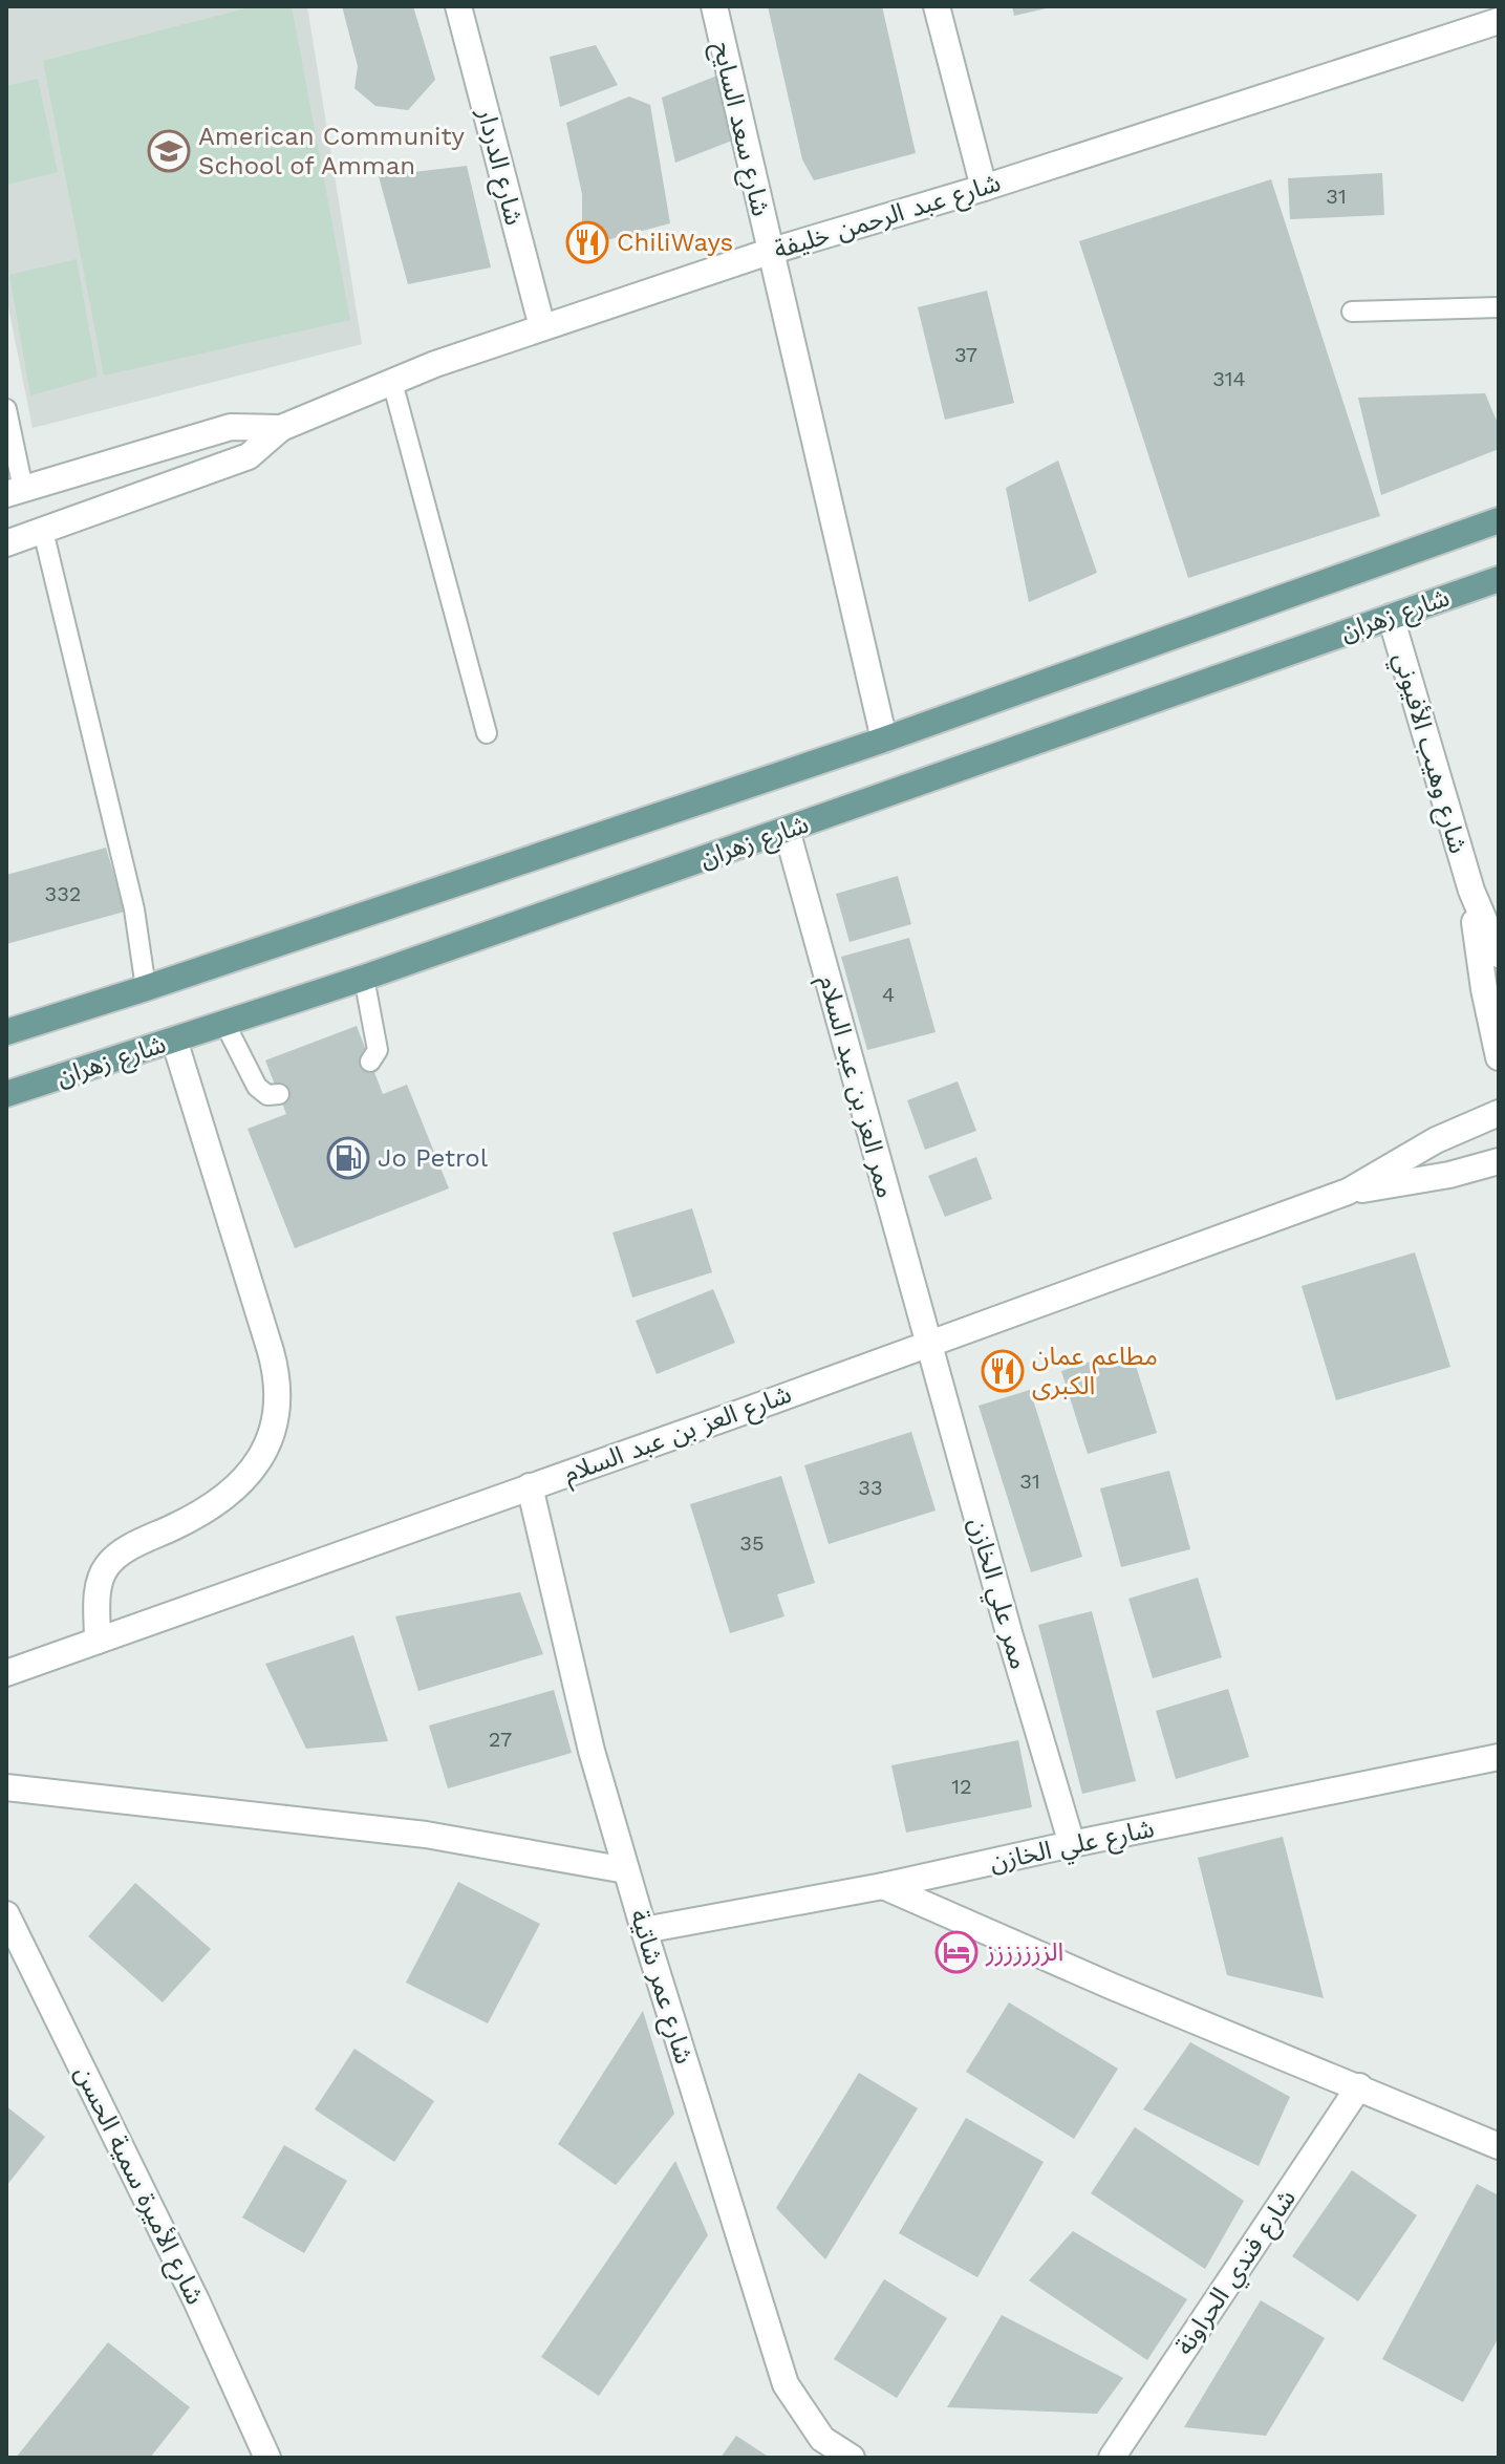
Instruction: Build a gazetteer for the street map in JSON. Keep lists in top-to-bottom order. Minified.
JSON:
{"streets":{"main road":["شارع زهران"],"street":["شارع سعد السايح","شارع الدردار","شارع عبد الرحمن خليفة","شارع وهيب الأفيوني","ممر العز بن عبد السلام","شارع العز بن عبد السلام","ممر علي الخازن","شارع علي الخازن","شارع عمر شاتية","شارع الأميرة سمية الحسن","شارع فندي الحراونة"]},"crossings":[["شارع سعد السايح","شارع عبد الرحمن خليفة"],["شارع الدردار","شارع عبد الرحمن خليفة"],["شارع زهران","شارع وهيب الأفيوني"],["شارع زهران","ممر العز بن عبد السلام"],["ممر العز بن عبد السلام","شارع العز بن عبد السلام"],["ممر العز بن عبد السلام","ممر علي الخازن"],["شارع العز بن عبد السلام","ممر علي الخازن"],["شارع العز بن عبد السلام","شارع عمر شاتية"],["ممر علي الخازن","شارع علي الخازن"],["شارع علي الخازن","شارع عمر شاتية"]],"places":{"school or university":["American Community School of Amman"],"restaurant":["ChiliWays","مطاعم عمان الكبرى"],"fuel station":["Jo Petrol"],"hotel":["الززززززز"]},"house_numbers":["31","37","314","332","4","31","33","35","27","12"]}
